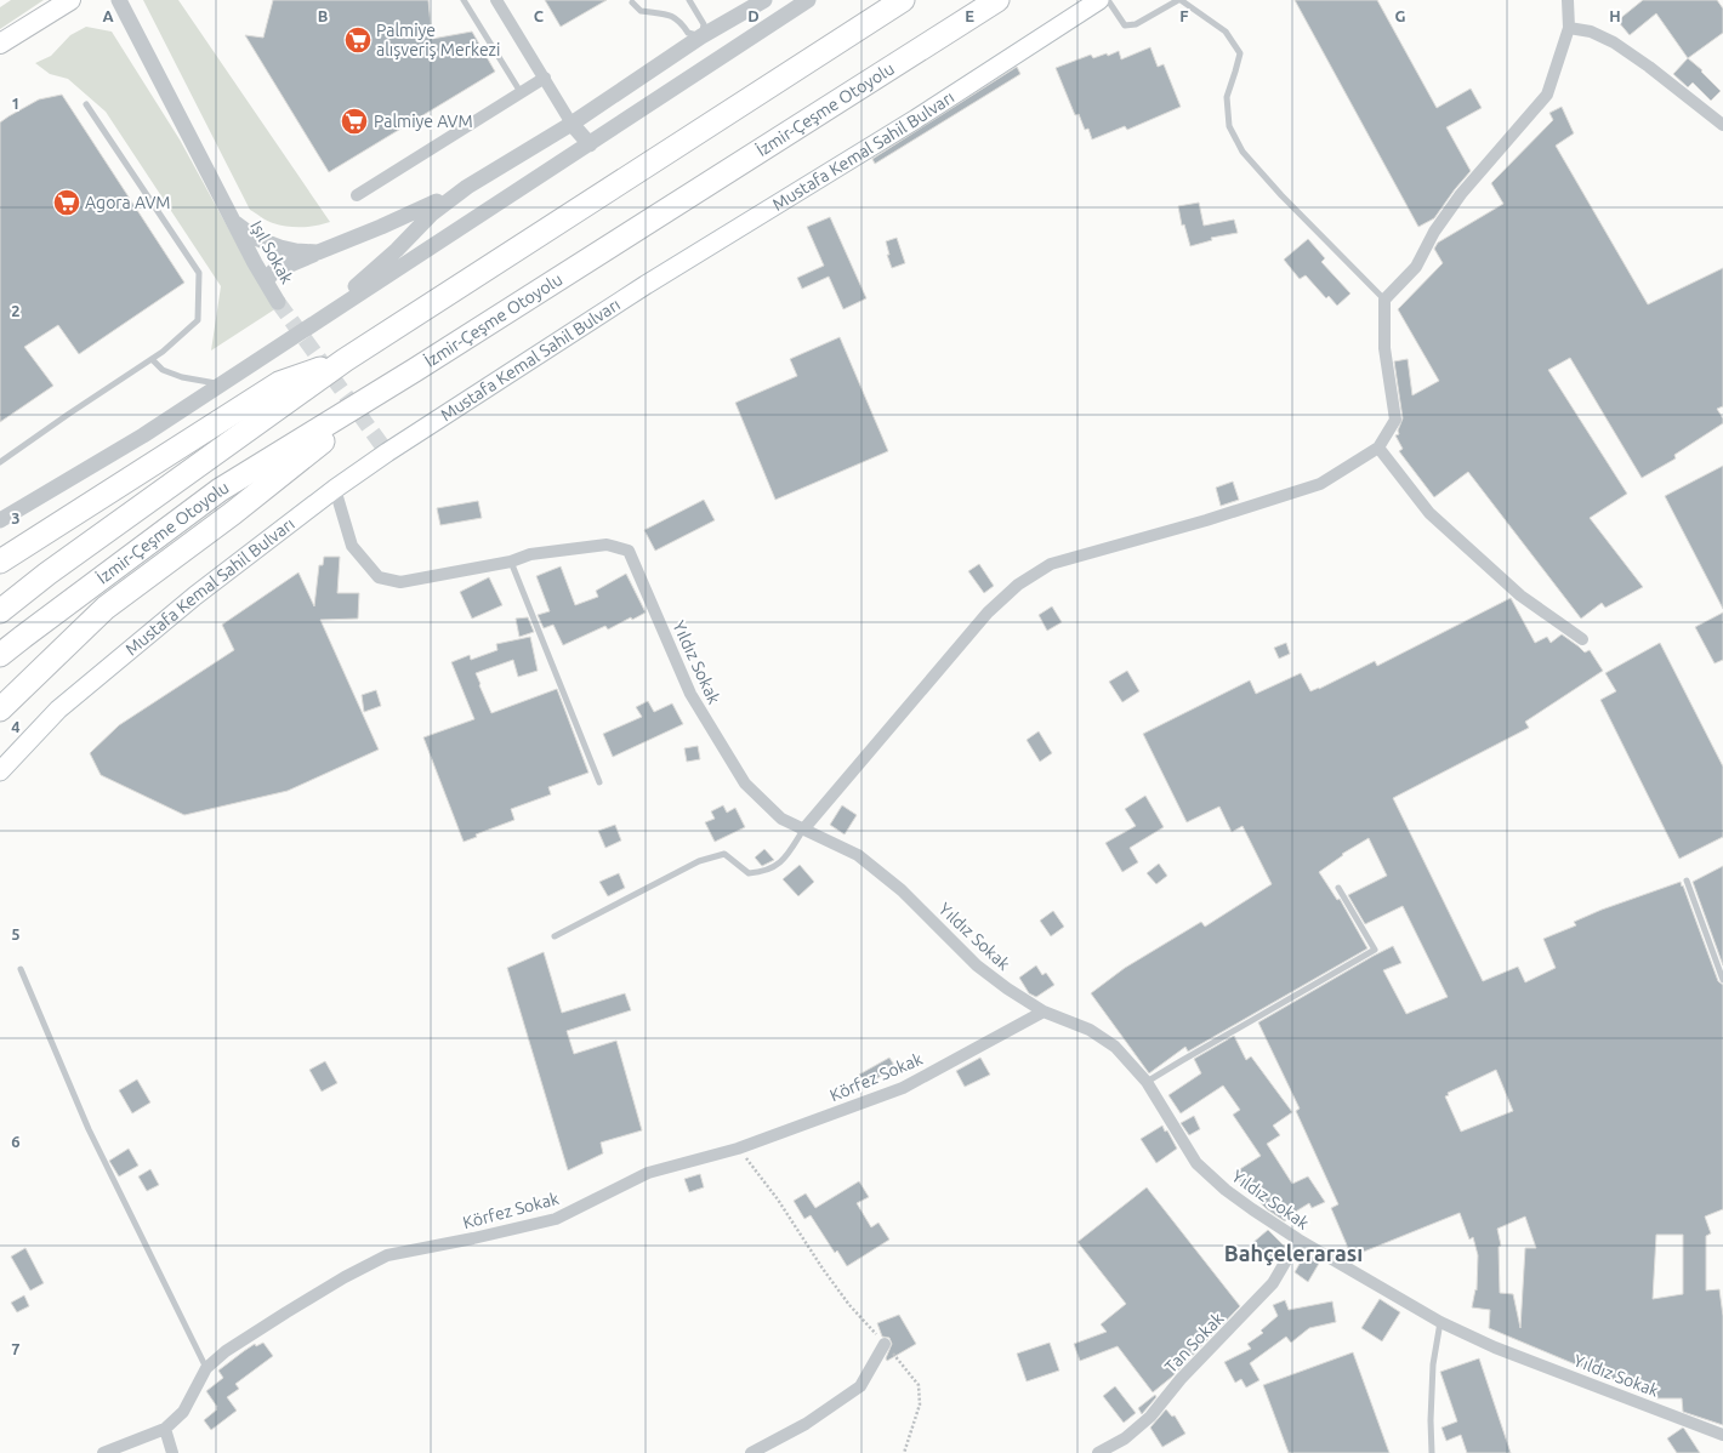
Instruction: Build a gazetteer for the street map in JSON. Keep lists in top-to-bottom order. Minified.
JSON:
{"streets":{"highway":["İzmir-Çeşme Otoyolu"],"main road":["Mustafa Kemal Sahil Bulvarı"],"street":["Işıl Sokak","Yıldız Sokak","Körfez Sokak","Tan Sokak"]},"crossings":[["Mustafa Kemal Sahil Bulvarı","Yıldız Sokak"],["Yıldız Sokak","Körfez Sokak"],["Yıldız Sokak","Tan Sokak"]],"districts":["Bahçelerarası"],"places":{"supermarket":["Palmiye alışveriş Merkezi","Palmiye AVM","Agora AVM"]},"grid":{"columns":["A","B","C","D","E","F","G","H"],"rows":["1","2","3","4","5","6","7"]}}
